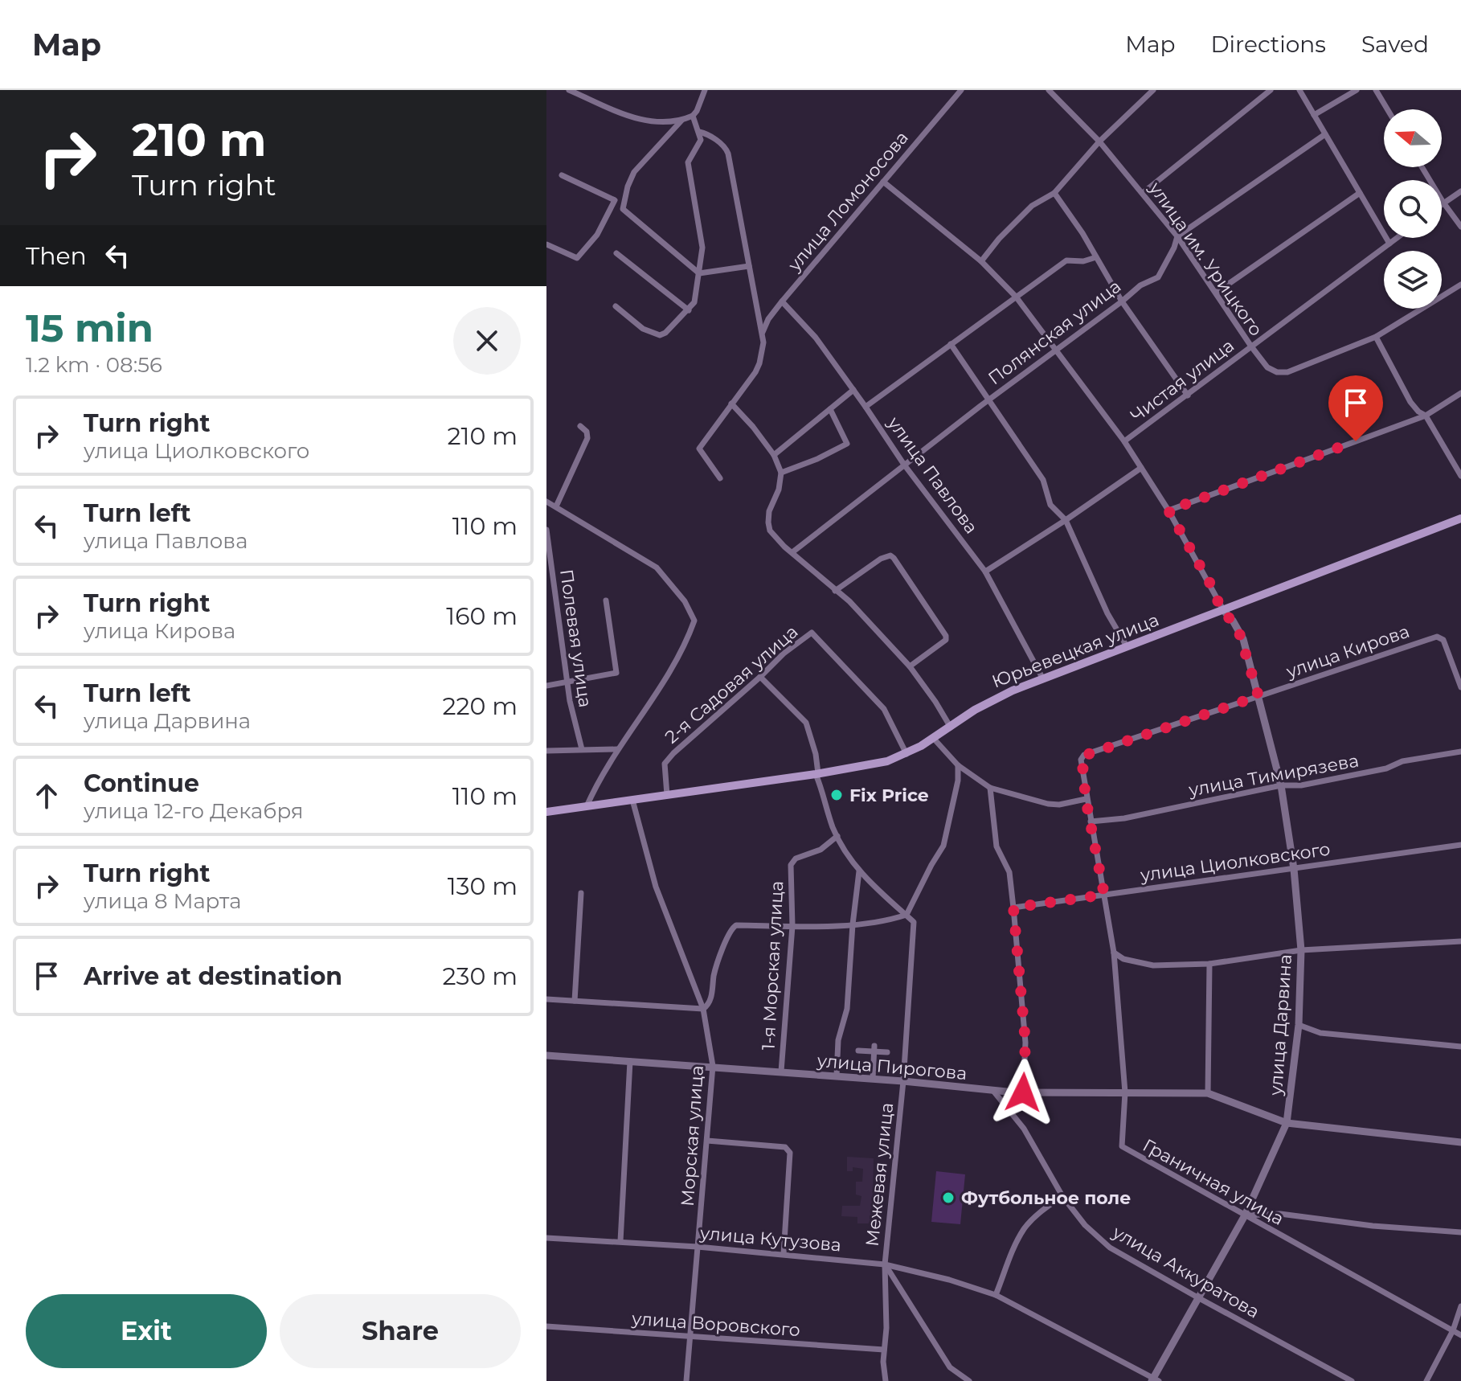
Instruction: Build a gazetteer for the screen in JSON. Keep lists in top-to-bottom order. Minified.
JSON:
{"streets":{"main road":["Юрьевецкая улица"],"street":["улица Ломоносова","улица им. Урицкого","Полянская улица","Чистая улица","улица Павлова","Полевая улица","улица Кирова","2-я Садовая улица","улица Тимирязева","улица Циолковского","1-я Морская улица","улица Дарвина","улица Пирогова","Морская улица","Межевая улица","Граничная улица","улица Кутузова","улица Аккуратова","улица Воровского"]},"crossings":[["улица Ломоносова","улица Павлова"],["улица им. Урицкого","Полянская улица"],["улица им. Урицкого","Чистая улица"],["Полянская улица","улица Павлова"],["улица Павлова","Юрьевецкая улица"],["Юрьевецкая улица","2-я Садовая улица"],["Юрьевецкая улица","улица Дарвина"],["улица Кирова","улица Дарвина"],["улица Тимирязева","улица Дарвина"],["улица Циолковского","улица Дарвина"],["1-я Морская улица","улица Пирогова"],["1-я Морская улица","Морская улица"],["улица Дарвина","улица Пирогова"],["улица Дарвина","Граничная улица"],["улица Дарвина","улица Кутузова"],["улица Дарвина","улица Аккуратова"],["улица Пирогова","Морская улица"],["улица Пирогова","Межевая улица"],["улица Пирогова","Граничная улица"],["улица Пирогова","улица Аккуратова"],["Морская улица","Межевая улица"],["Морская улица","улица Кутузова"],["Морская улица","улица Воровского"],["Межевая улица","улица Кутузова"],["Межевая улица","улица Воровского"]],"places":["Fix Price","Футбольное поле"],"north":"left","page":{"header":"Map","nav":["Map","Directions","Saved"],"turn":["210 m","Turn right"],"then":"Then","heading":["15 min","1.2 km · 08:56"],"list":[{"name":"Turn right","note":"улица Циолковского","value":"210 m"},{"name":"Turn left","note":"улица Павлова","value":"110 m"},{"name":"Turn right","note":"улица Кирова","value":"160 m"},{"name":"Turn left","note":"улица Дарвина","value":"220 m"},{"name":"Continue","note":"улица 12-го Декабря","value":"110 m"},{"name":"Turn right","note":"улица 8 Марта","value":"130 m"},{"name":"Arrive at destination","value":"230 m"}],"buttons":["Exit","Share"]}}
